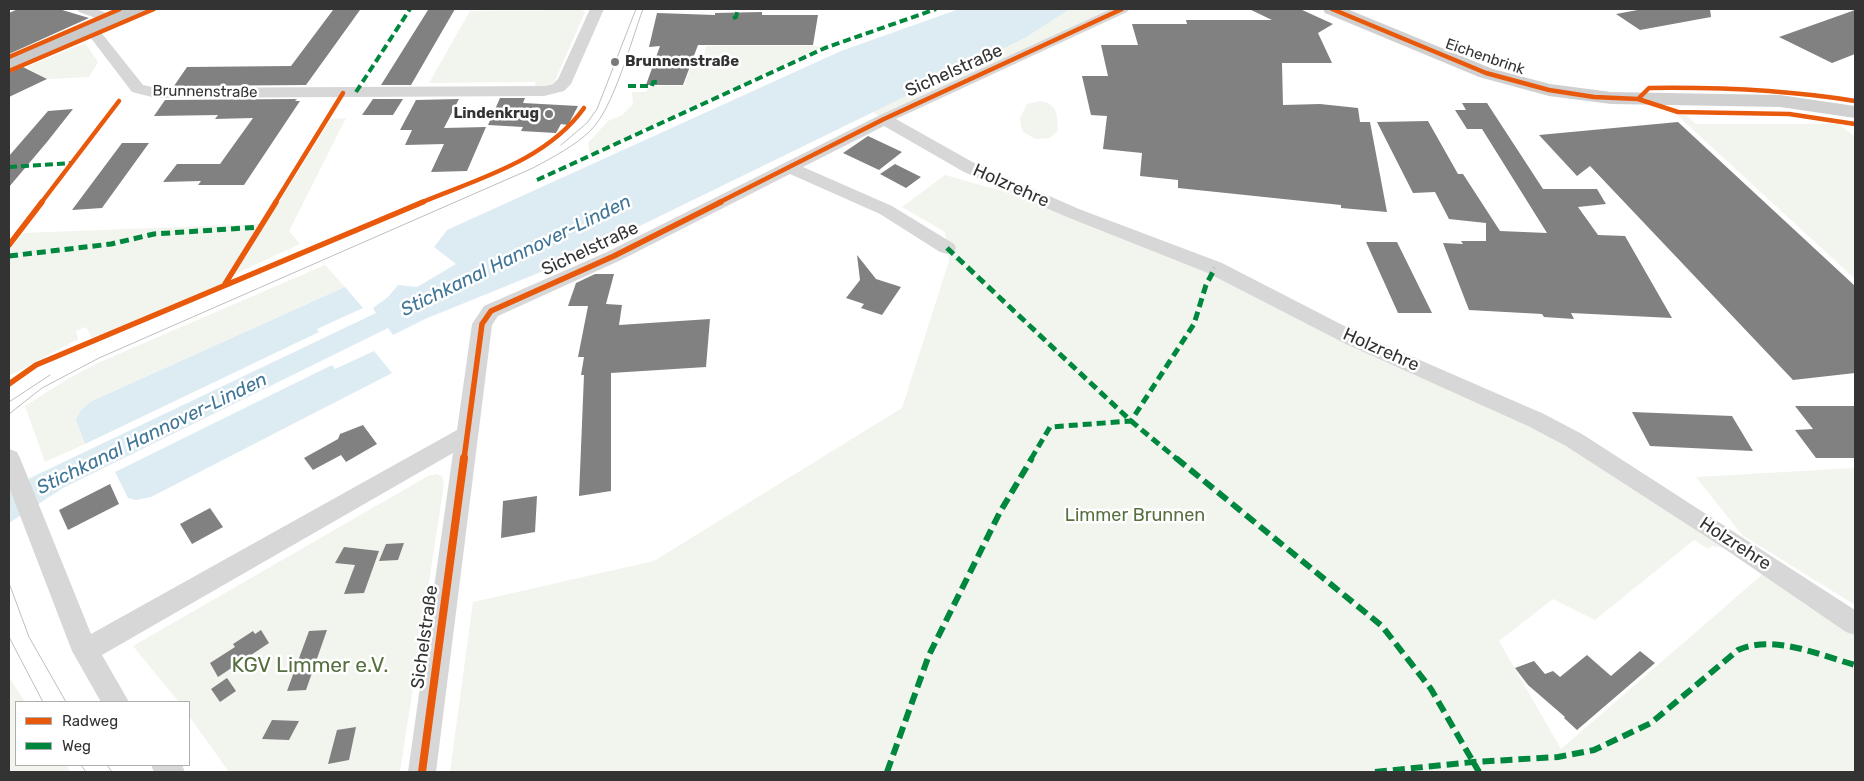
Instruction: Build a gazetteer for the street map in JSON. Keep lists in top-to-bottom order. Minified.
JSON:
{"streets":{"main road":["Eichenbrink"],"street":["Sichelstraße","Brunnenstraße","Holzrehre"]},"crossings":[["Sichelstraße","Holzrehre"]],"water":["Stichkanal Hannover-Linden"],"parks":["Limmer Brunnen","KGV Limmer e.V."],"places":["Brunnenstraße","Lindenkrug"],"legend":["Radweg","Weg"]}
